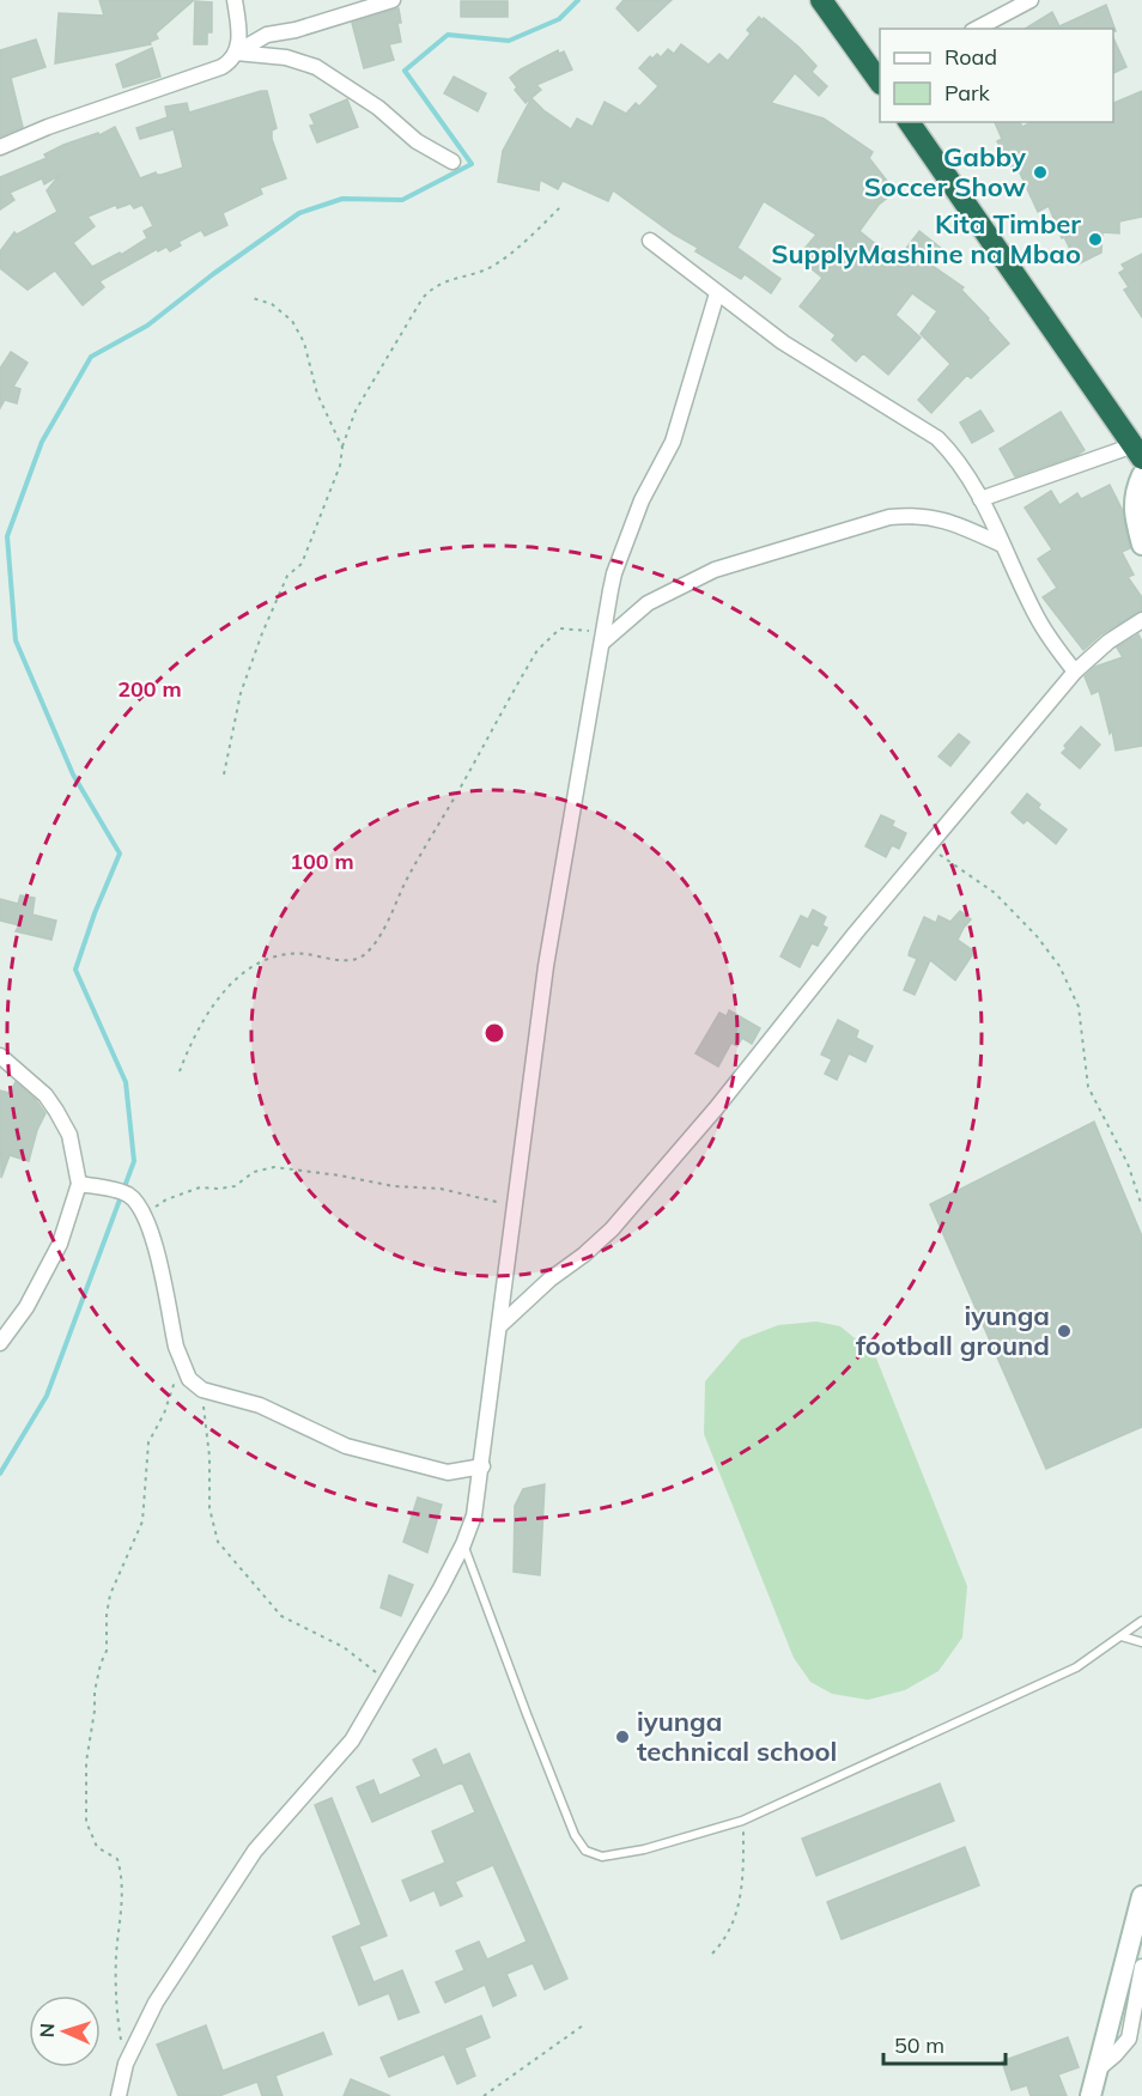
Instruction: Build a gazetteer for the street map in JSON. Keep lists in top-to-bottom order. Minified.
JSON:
{"places":["Gabby Soccer Show","Kita Timber SupplyMashine na Mbao","iyunga football ground","iyunga technical school"],"legend":["Road","Park"],"scale_bar":"50 m","north":"left","rings":["200 m","100 m"]}
